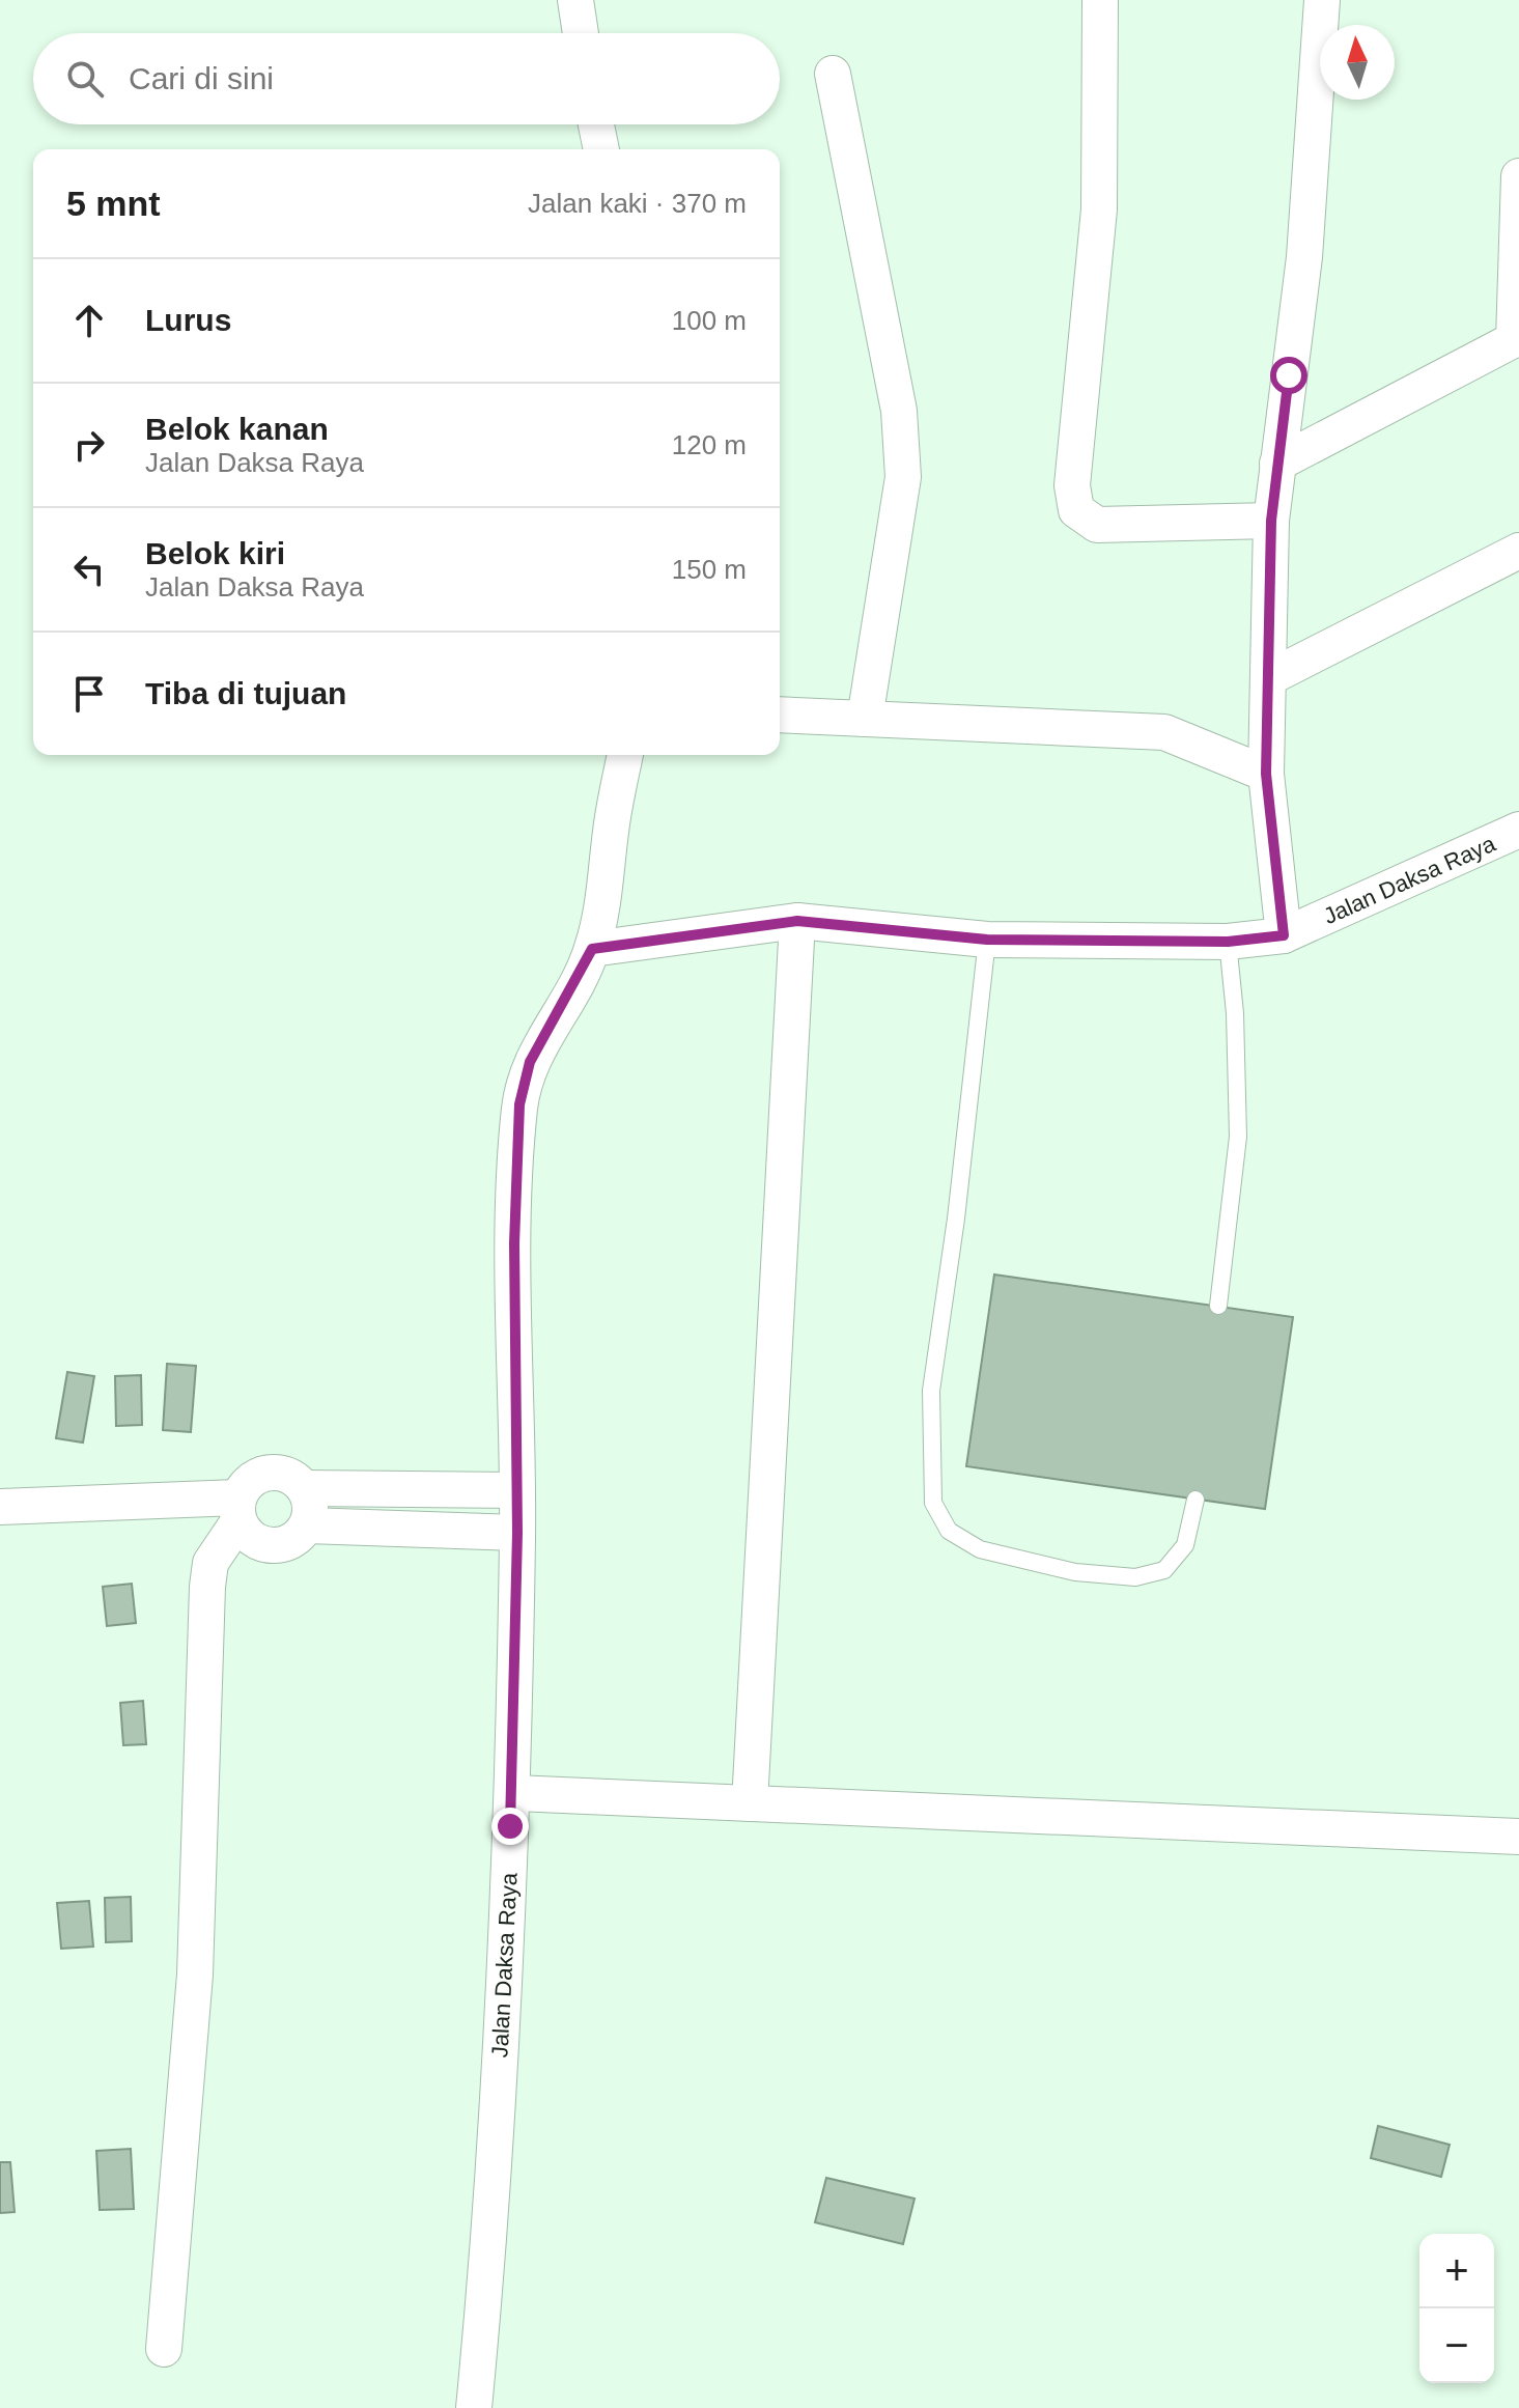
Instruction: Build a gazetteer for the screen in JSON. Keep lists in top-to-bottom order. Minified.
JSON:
{"streets":{"street":["Jalan Daksa Raya"]},"north":"top","page":{"search":"Cari di sini","heading":["5 mnt","Jalan kaki · 370 m"],"list":[["Lurus","100 m"],["Belok kanan","Jalan Daksa Raya","120 m"],["Belok kiri","Jalan Daksa Raya","150 m"],"Tiba di tujuan"],"map_buttons":["+","−"]}}
